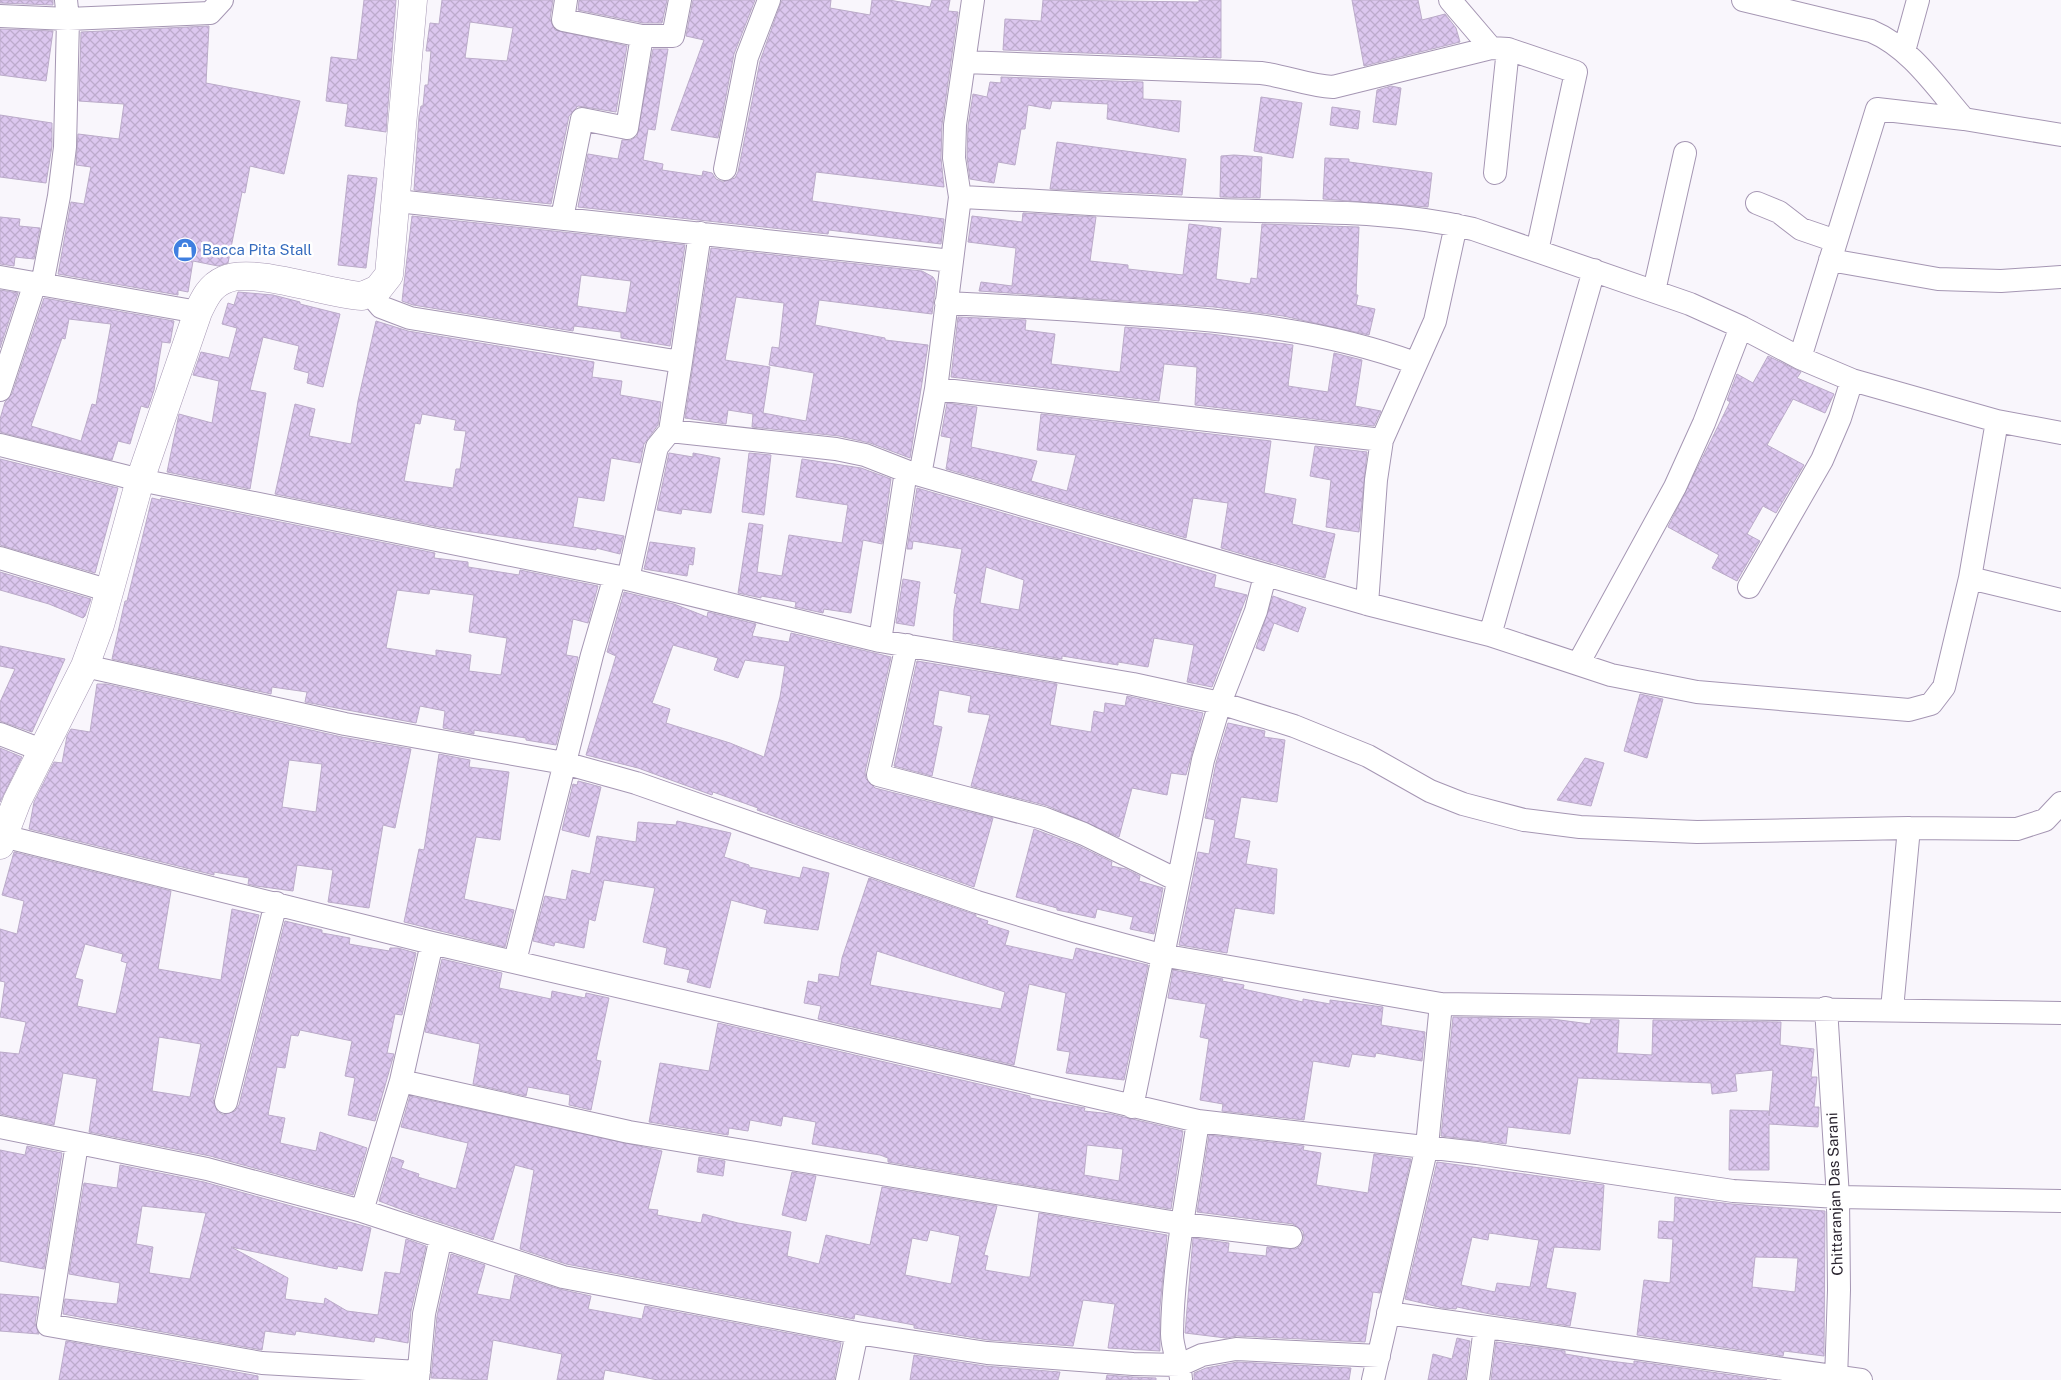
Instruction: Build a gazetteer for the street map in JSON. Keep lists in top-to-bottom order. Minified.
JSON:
{"streets":{"street":["Chittaranjan Das Sarani"]},"places":{"shop":["Bacca Pita Stall"]}}
